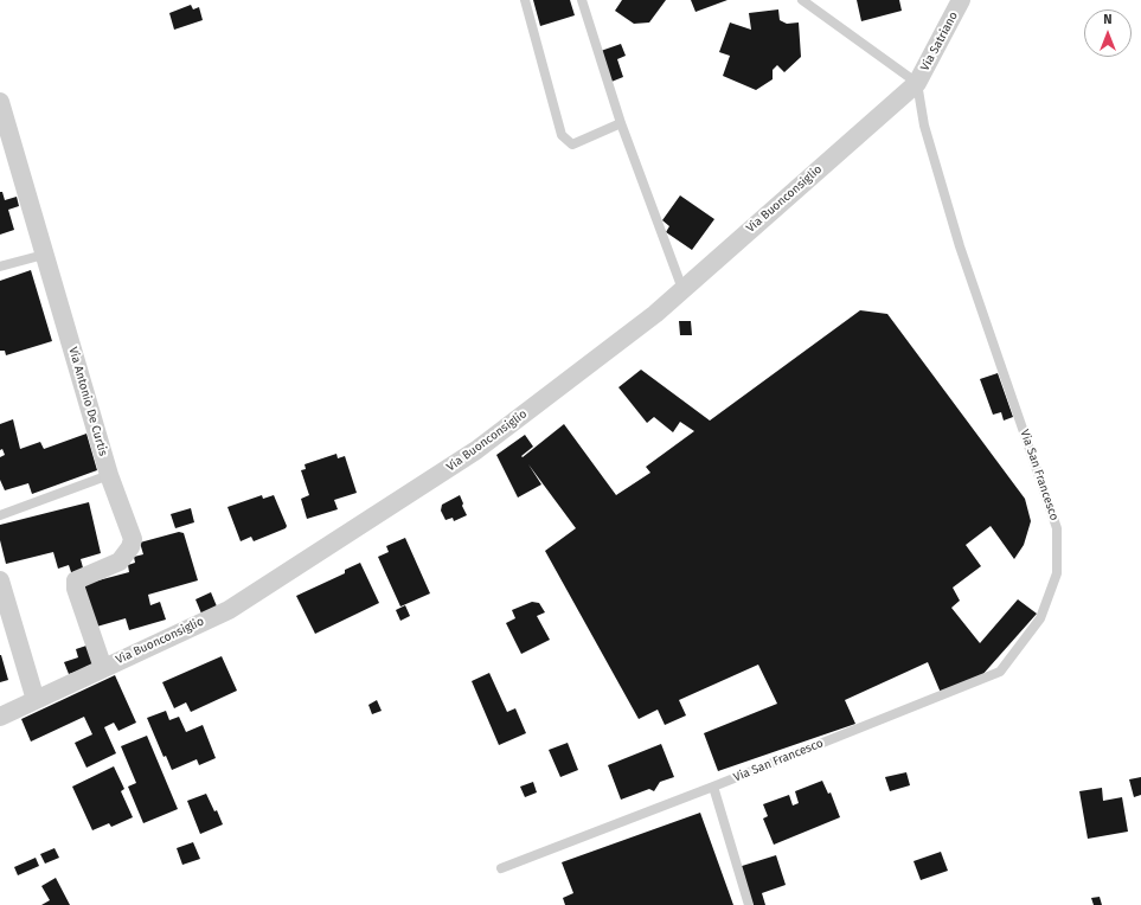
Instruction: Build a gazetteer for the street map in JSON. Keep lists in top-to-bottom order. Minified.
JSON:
{"streets":{"street":["Via Satriano","Via Buonconsiglio","Via Antonio De Curtis"],"lane":["Via San Francesco"]},"crossings":[["Via Satriano","Via Buonconsiglio"],["Via Satriano","Via San Francesco"],["Via Buonconsiglio","Via Antonio De Curtis"],["Via Buonconsiglio","Via San Francesco"]],"north":"top"}
